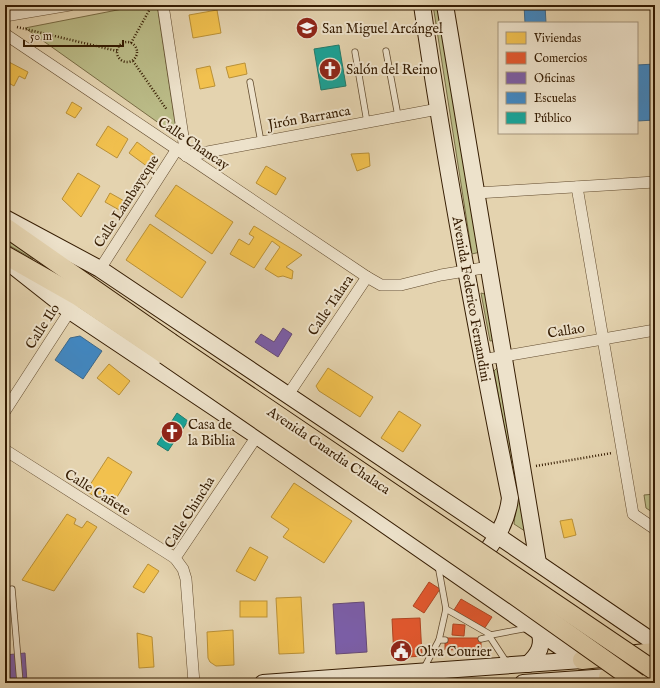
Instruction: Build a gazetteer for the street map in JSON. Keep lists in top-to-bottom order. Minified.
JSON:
{"streets":{"main road":["Avenida Guardia Chalaca"],"street":["Jirón Barranca","Calle Chancay","Calle Lambayeque","Avenida Federico Fernandini","Calle Talara","Calle Ilo","Callao","Calle Cañete","Calle Chincha"]},"crossings":[["Jirón Barranca","Calle Chancay"],["Jirón Barranca","Calle Lambayeque"],["Jirón Barranca","Avenida Federico Fernandini"],["Calle Chancay","Calle Lambayeque"],["Calle Chancay","Calle Talara"],["Calle Lambayeque","Avenida Guardia Chalaca"],["Avenida Federico Fernandini","Calle Talara"],["Avenida Federico Fernandini","Callao"],["Avenida Federico Fernandini","Avenida Guardia Chalaca"],["Calle Talara","Avenida Guardia Chalaca"],["Calle Ilo","Avenida Guardia Chalaca"],["Avenida Guardia Chalaca","Calle Chincha"],["Calle Cañete","Calle Chincha"]],"places":{"school or university":["San Miguel Arcángel"],"church":["Salón del Reino","Casa de la Biblia"],"public building":["Olva Courier"]},"legend":["Viviendas","Comercios","Oficinas","Escuelas","Público"],"scale_bar":"50 m"}
